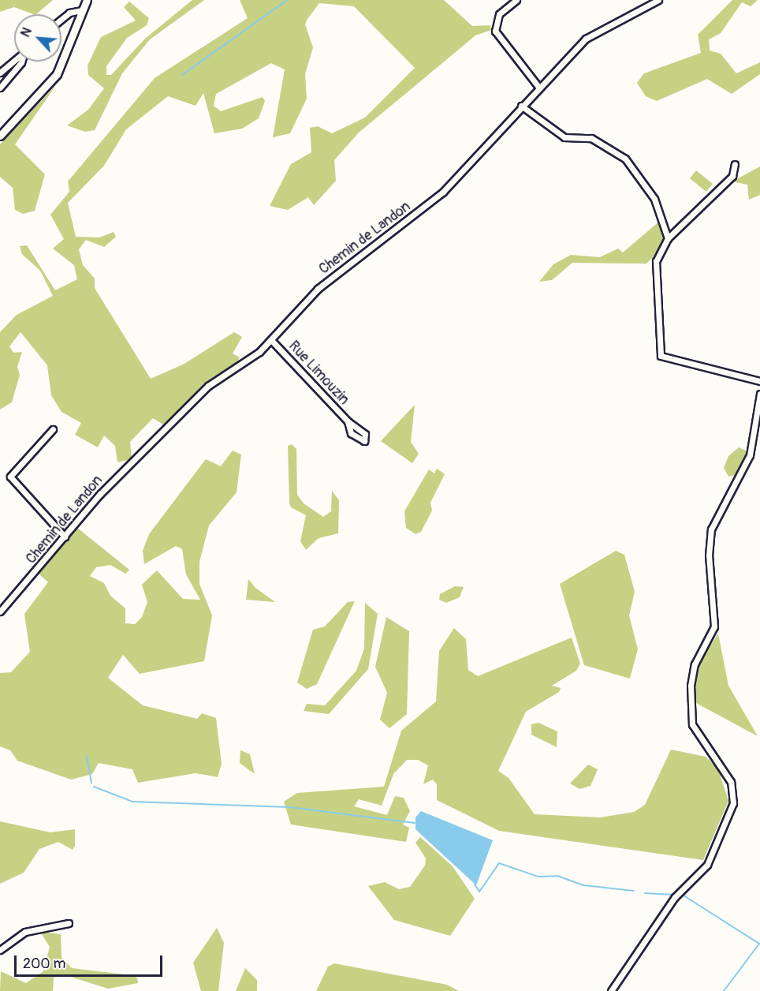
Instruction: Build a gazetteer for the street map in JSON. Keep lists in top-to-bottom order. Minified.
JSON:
{"streets":{"street":["Chemin de Landon","Rue Limouzin"]},"crossings":[["Chemin de Landon","Rue Limouzin"]],"scale_bar":"200 m","north":"top left"}
